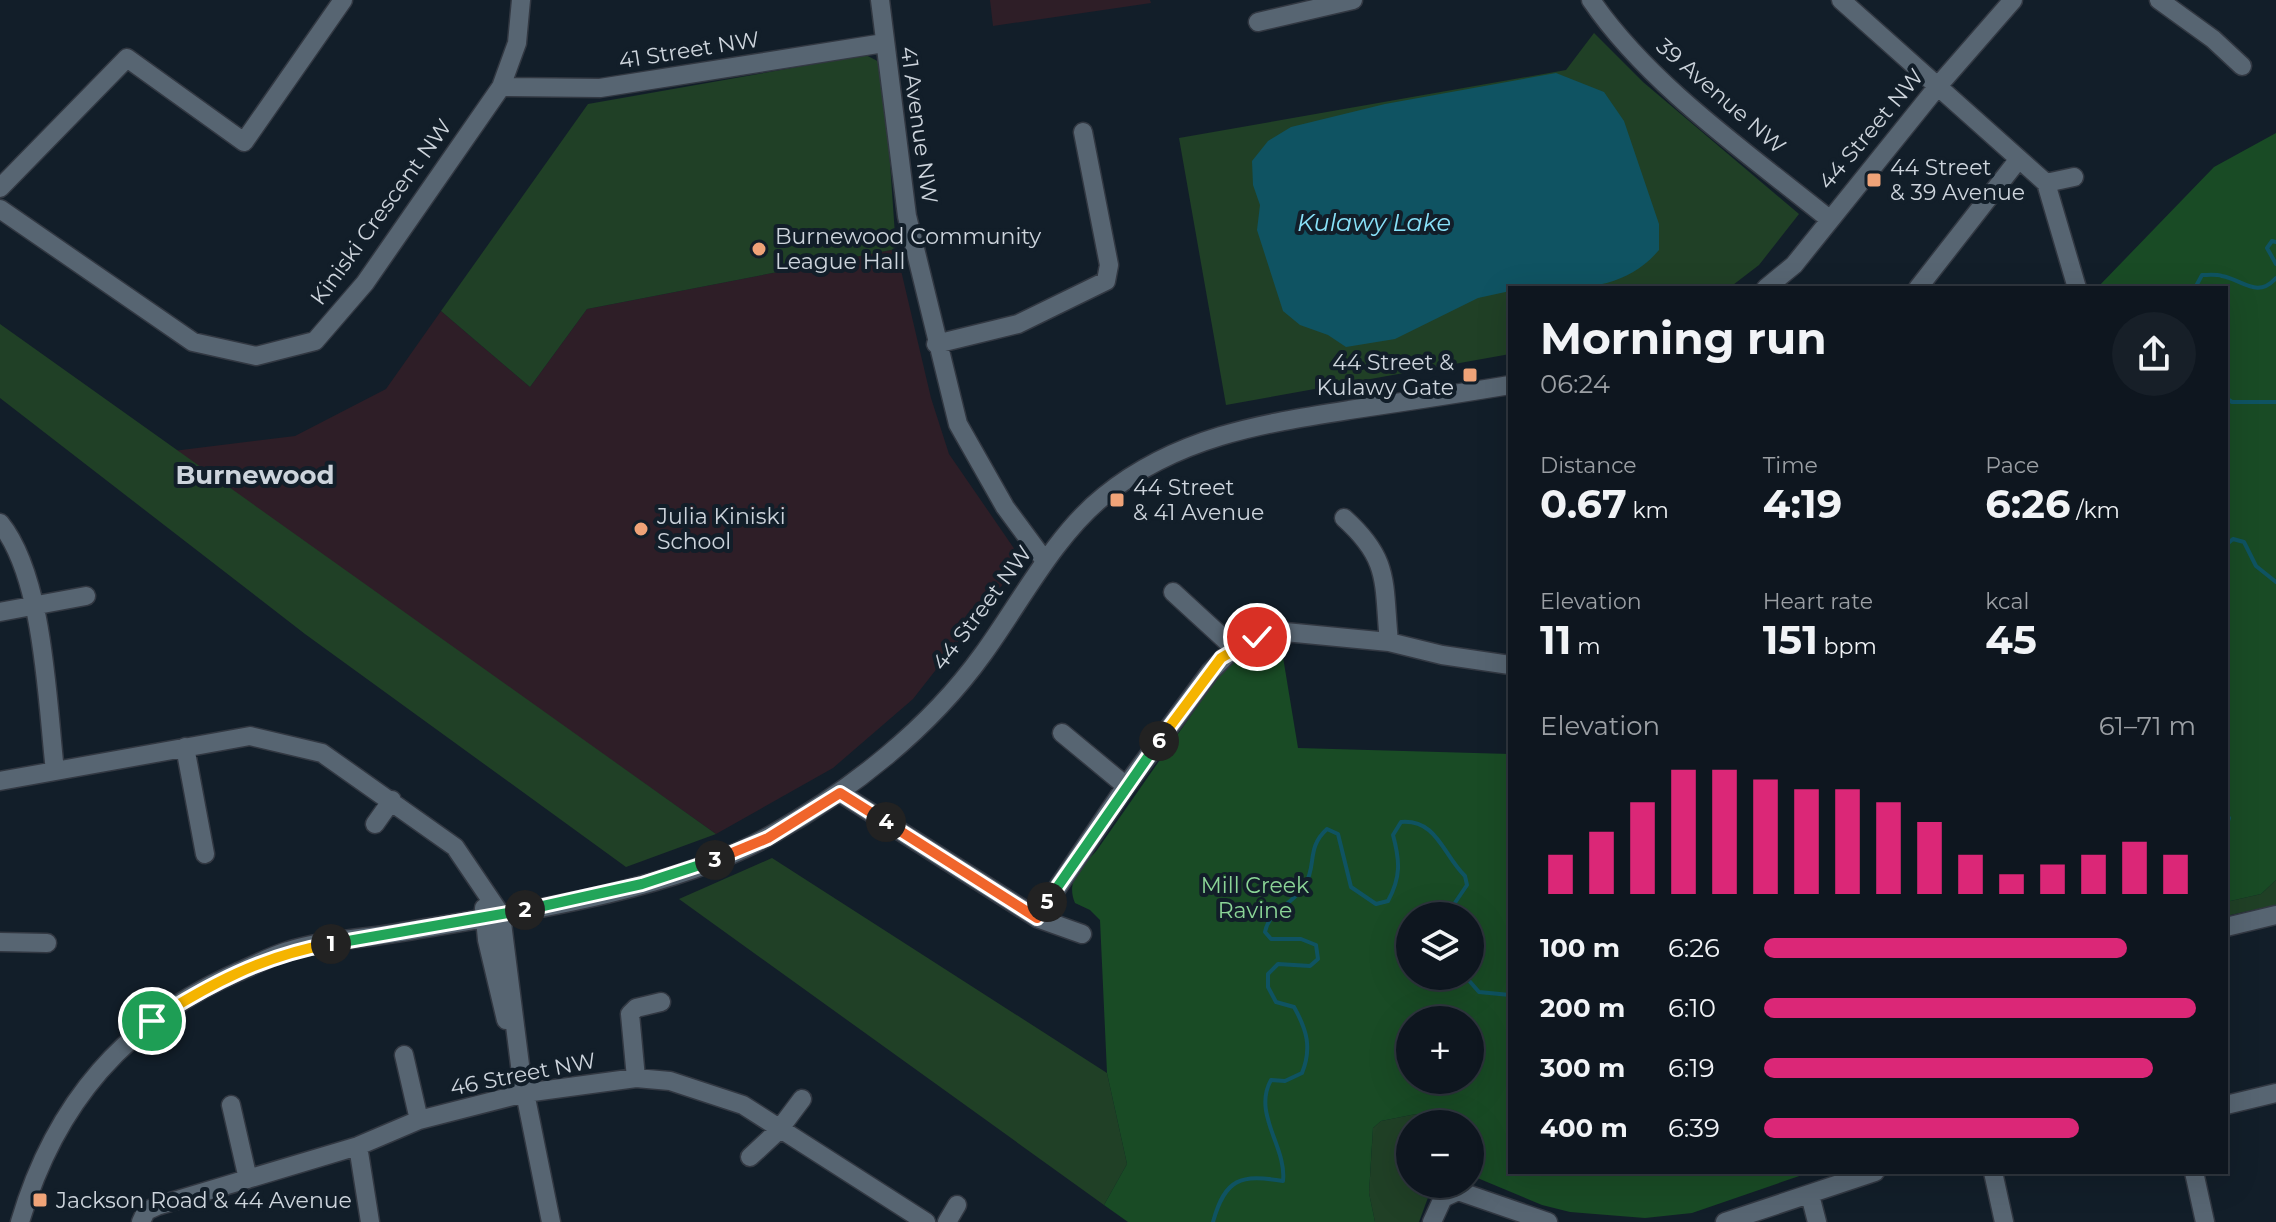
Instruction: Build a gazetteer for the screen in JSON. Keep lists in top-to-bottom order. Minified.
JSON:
{"streets":{"street":["41 Street NW","39 Avenue NW","41 Avenue NW","44 Street NW","Kiniski Crescent NW","46 Street NW"]},"crossings":[["41 Street NW","41 Avenue NW"],["41 Street NW","Kiniski Crescent NW"],["39 Avenue NW","44 Street NW"],["41 Avenue NW","44 Street NW"]],"districts":["Burnewood"],"water":["Kulawy Lake"],"parks":["Mill Creek Ravine"],"places":{"transit":["44 Street & 39 Avenue","44 Street & Kulawy Gate","44 Street & 41 Avenue","Jackson Road & 44 Avenue"],"other":["Burnewood Community League Hall","Julia Kiniski School"]},"page":{"heading":["Morning run","06:24"],"stats":[["Distance","0.67 km"],["Time","4:19"],["Pace","6:26 /km"],["Elevation","11 m"],["Heart rate","151 bpm"],["kcal","45"]],"chart":["Elevation","61–71 m"],"pins":["6","4","3","5","2","1"],"map_buttons":["+","−"],"list":[{"name":"100 m","note":"6:26"},{"name":"200 m","note":"6:10"},{"name":"300 m","note":"6:19"},{"name":"400 m","note":"6:39"}]}}
